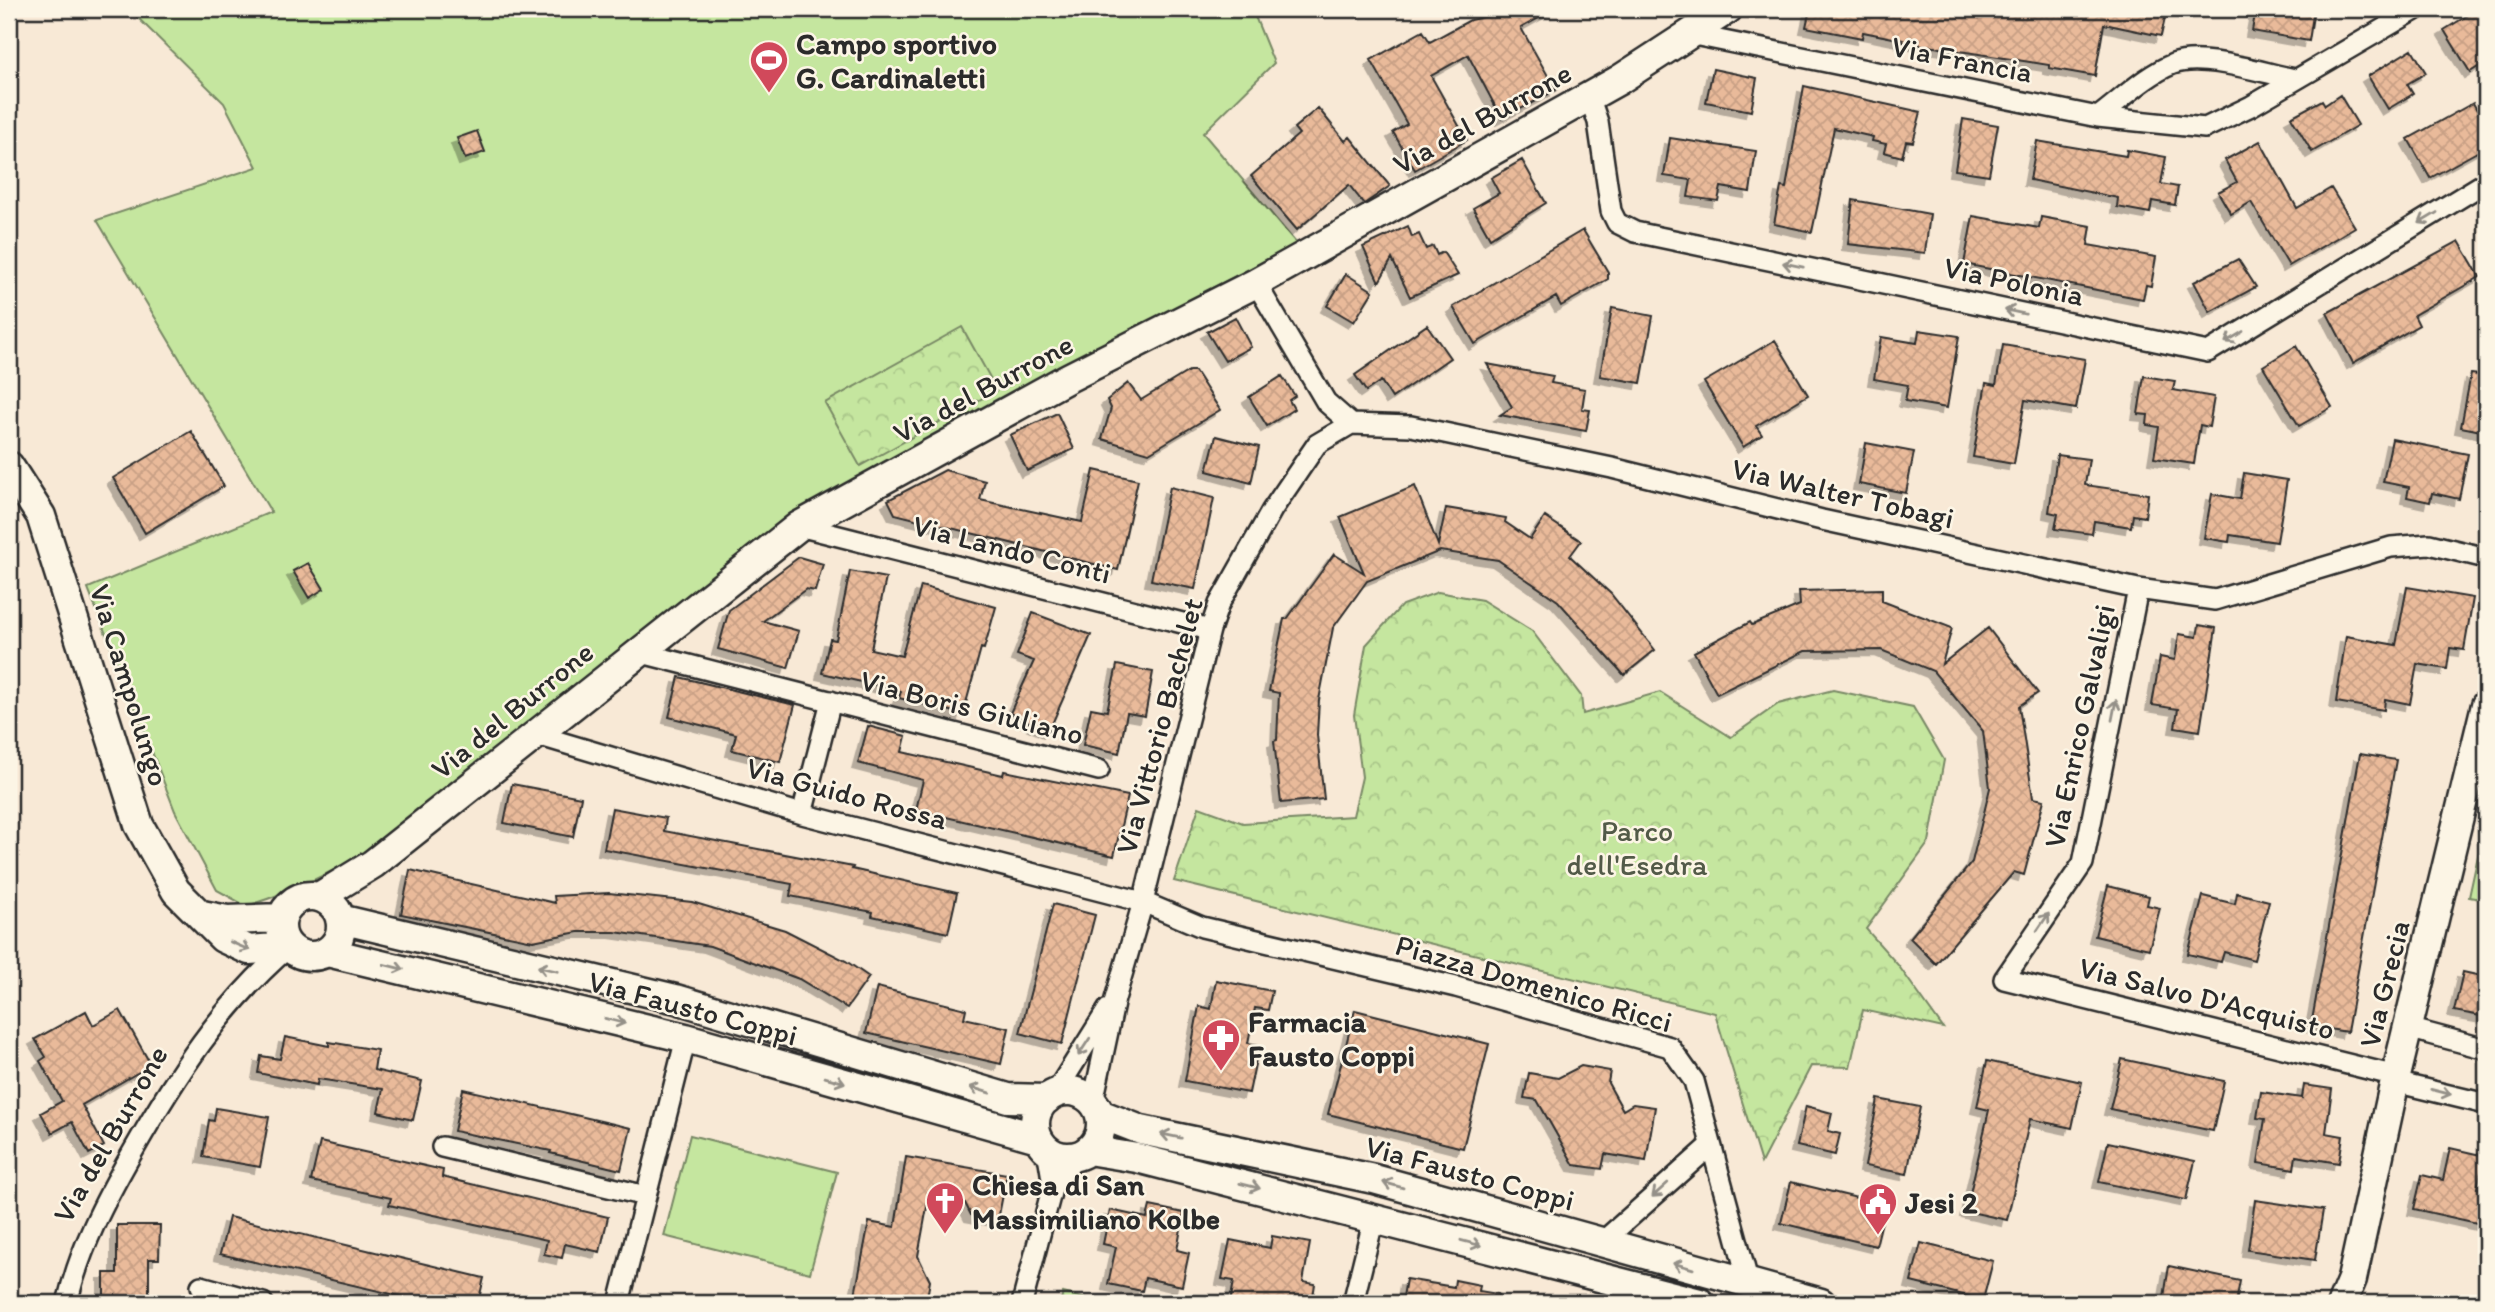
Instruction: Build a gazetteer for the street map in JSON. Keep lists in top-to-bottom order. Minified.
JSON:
{"streets":{"street":["Via Francia","Via del Burrone","Via Polonia","Via Walter Tobagi","Via Lando Conti","Via Campolungo","Via Boris Giuliano","Via Vittorio Bachelet","Via Enrico Galvaligi","Via Guido Rossa","Piazza Domenico Ricci","Via Grecia","Via Salvo D'Acquisto","Via Fausto Coppi"]},"crossings":[["Via Francia","Via del Burrone"],["Via del Burrone","Via Polonia"],["Via del Burrone","Via Lando Conti"],["Via del Burrone","Via Campolungo"],["Via del Burrone","Via Boris Giuliano"],["Via del Burrone","Via Guido Rossa"],["Via del Burrone","Via Fausto Coppi"],["Via Walter Tobagi","Via Vittorio Bachelet"],["Via Walter Tobagi","Via Enrico Galvaligi"],["Via Lando Conti","Via Vittorio Bachelet"],["Via Campolungo","Via Fausto Coppi"],["Via Boris Giuliano","Via Guido Rossa"],["Via Vittorio Bachelet","Via Guido Rossa"],["Via Vittorio Bachelet","Piazza Domenico Ricci"],["Via Vittorio Bachelet","Via Fausto Coppi"],["Via Enrico Galvaligi","Via Salvo D'Acquisto"],["Via Guido Rossa","Piazza Domenico Ricci"],["Piazza Domenico Ricci","Via Fausto Coppi"],["Via Grecia","Via Salvo D'Acquisto"]],"one_way":["Via Polonia","Via Enrico Galvaligi"],"parks":["Parco dell'Esedra"],"places":{"sports":["Campo sportivo G. Cardinaletti"],"pharmacy":["Farmacia Fausto Coppi"],"church":["Chiesa di San Massimiliano Kolbe"],"public building":["Jesi 2"]}}
